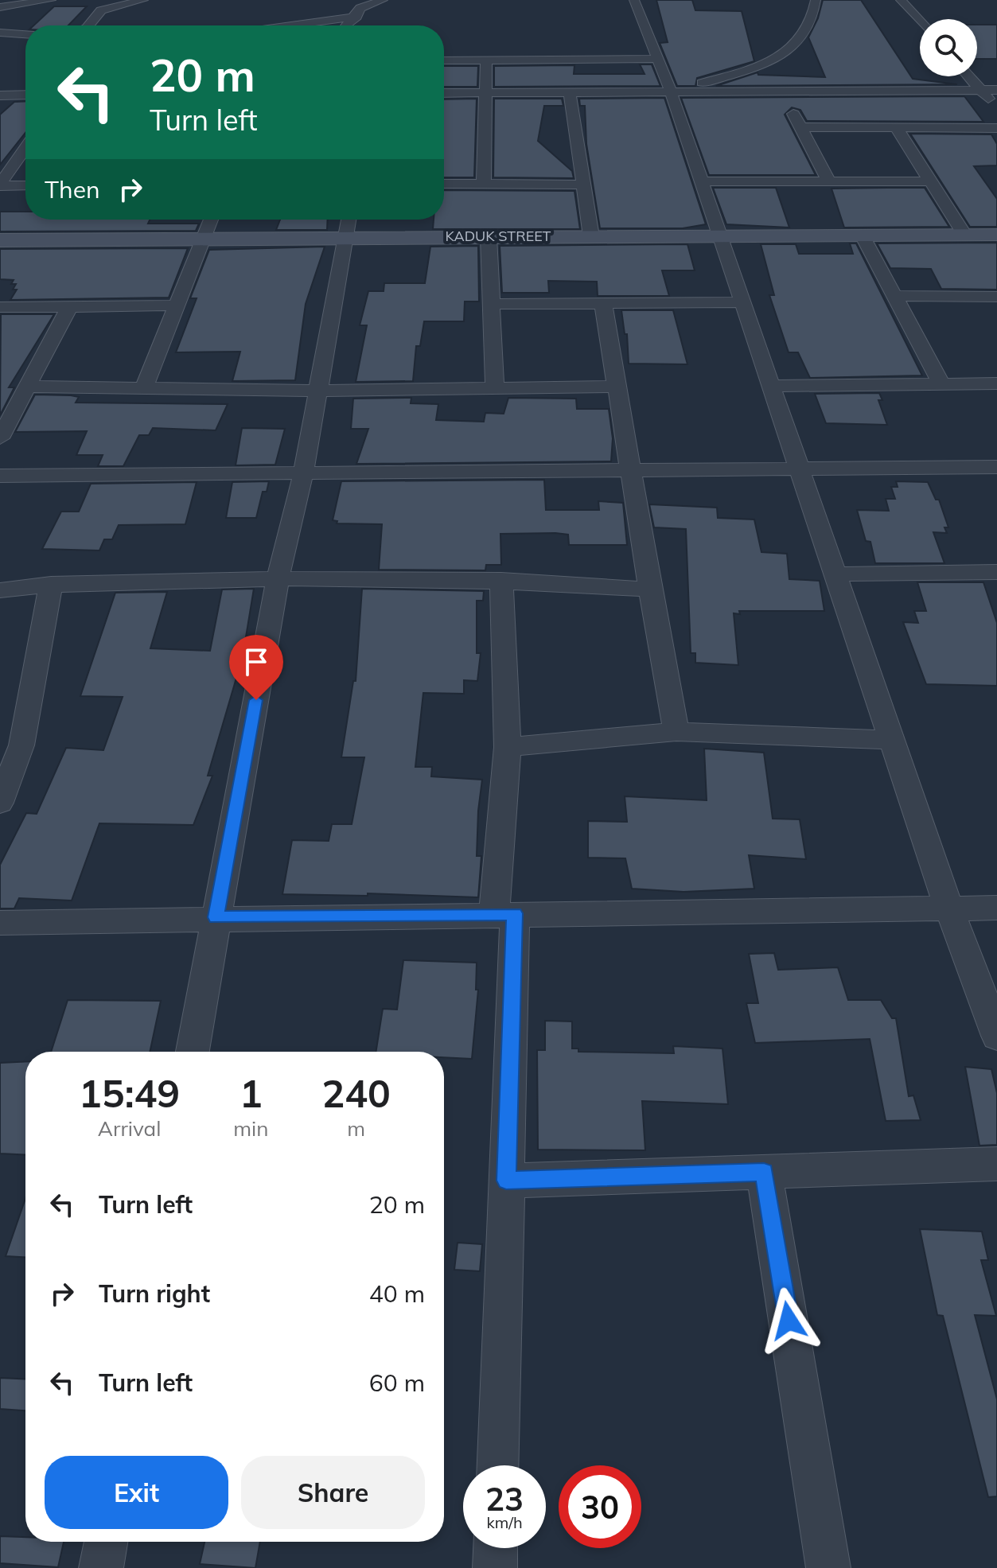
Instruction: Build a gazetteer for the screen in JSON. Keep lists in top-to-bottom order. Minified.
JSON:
{"streets":{"street":["KADUK STREET"]},"page":{"turn":["20 m","Turn left"],"then":"Then","eta":["15:49","Arrival","1","min","240","m"],"list":[{"name":"Turn left","value":"20 m"},{"name":"Turn right","value":"40 m"},{"name":"Turn left","value":"60 m"}],"buttons":["Exit","Share"],"speed":"23 km/h","limit":"30"}}
